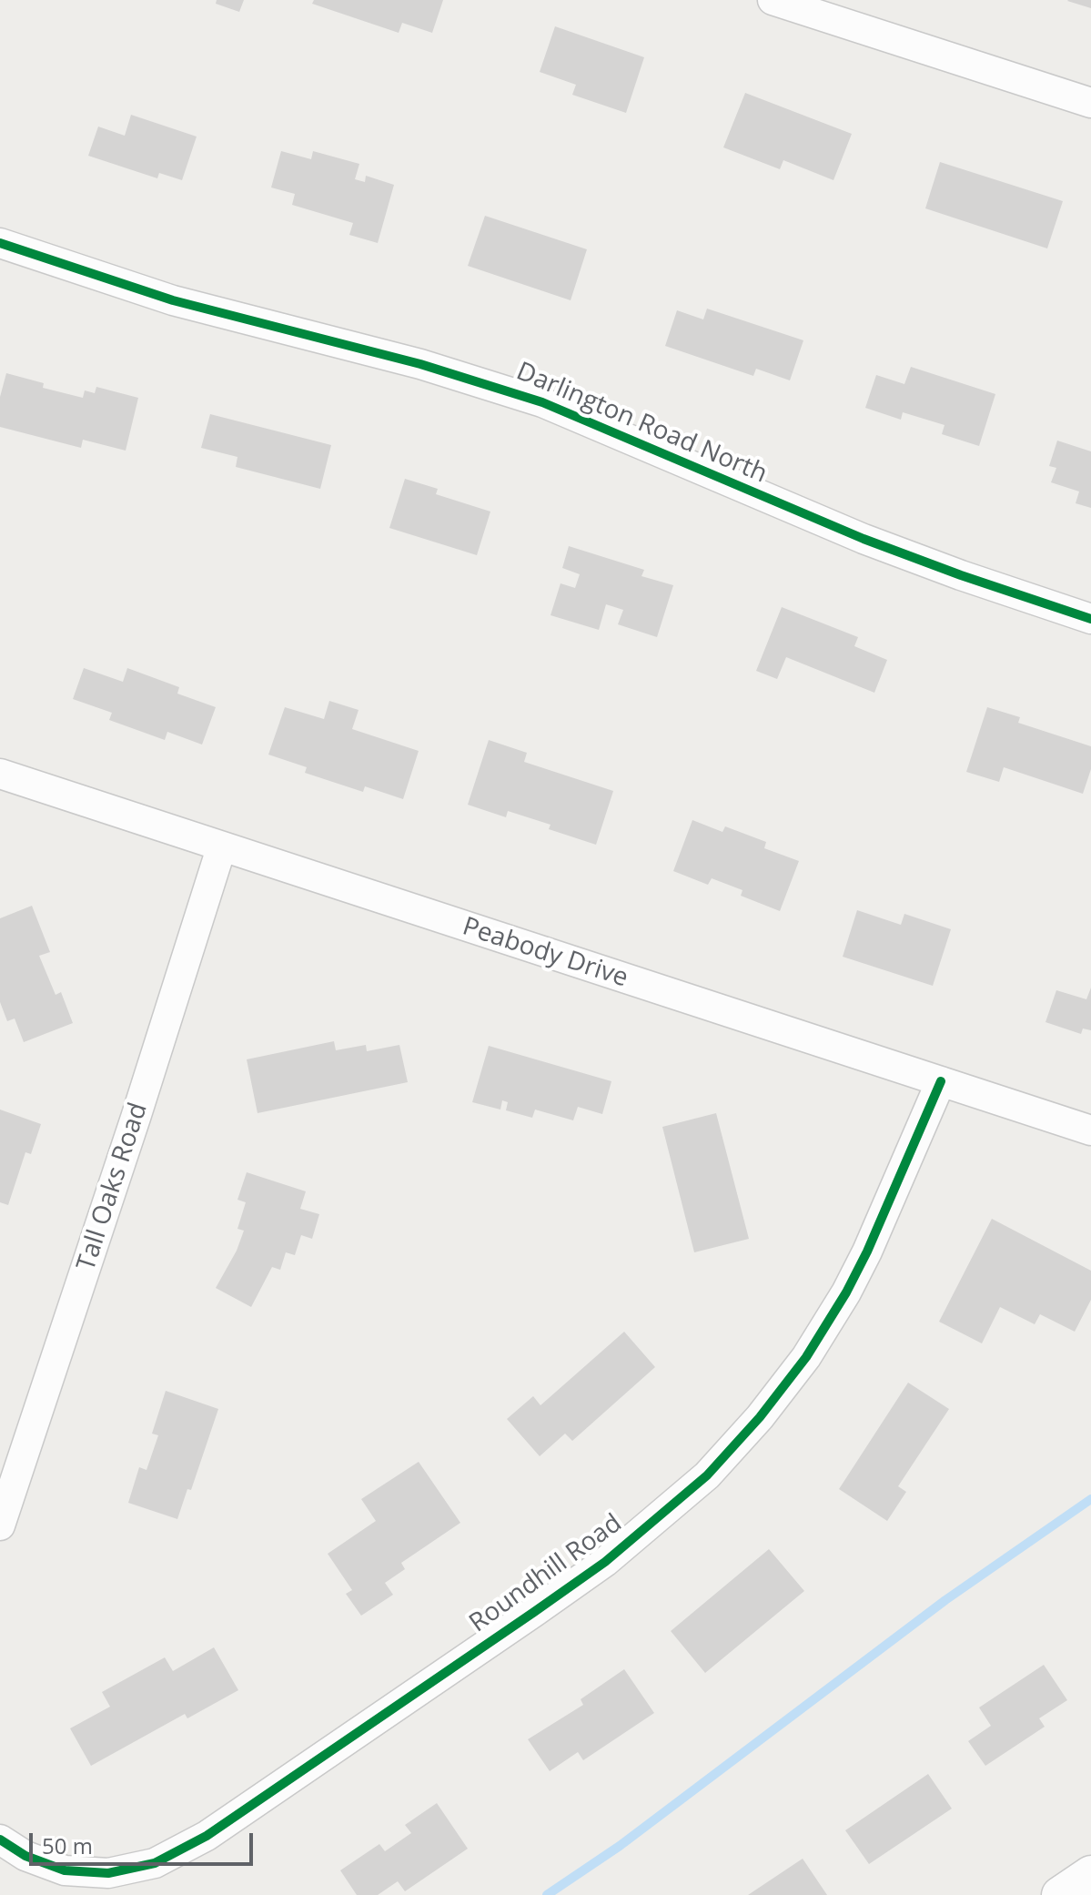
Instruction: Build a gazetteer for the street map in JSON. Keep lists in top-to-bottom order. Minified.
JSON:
{"streets":{"street":["Darlington Road North","Peabody Drive","Tall Oaks Road","Roundhill Road"]},"crossings":[["Peabody Drive","Tall Oaks Road"],["Peabody Drive","Roundhill Road"]],"scale_bar":"50 m"}
